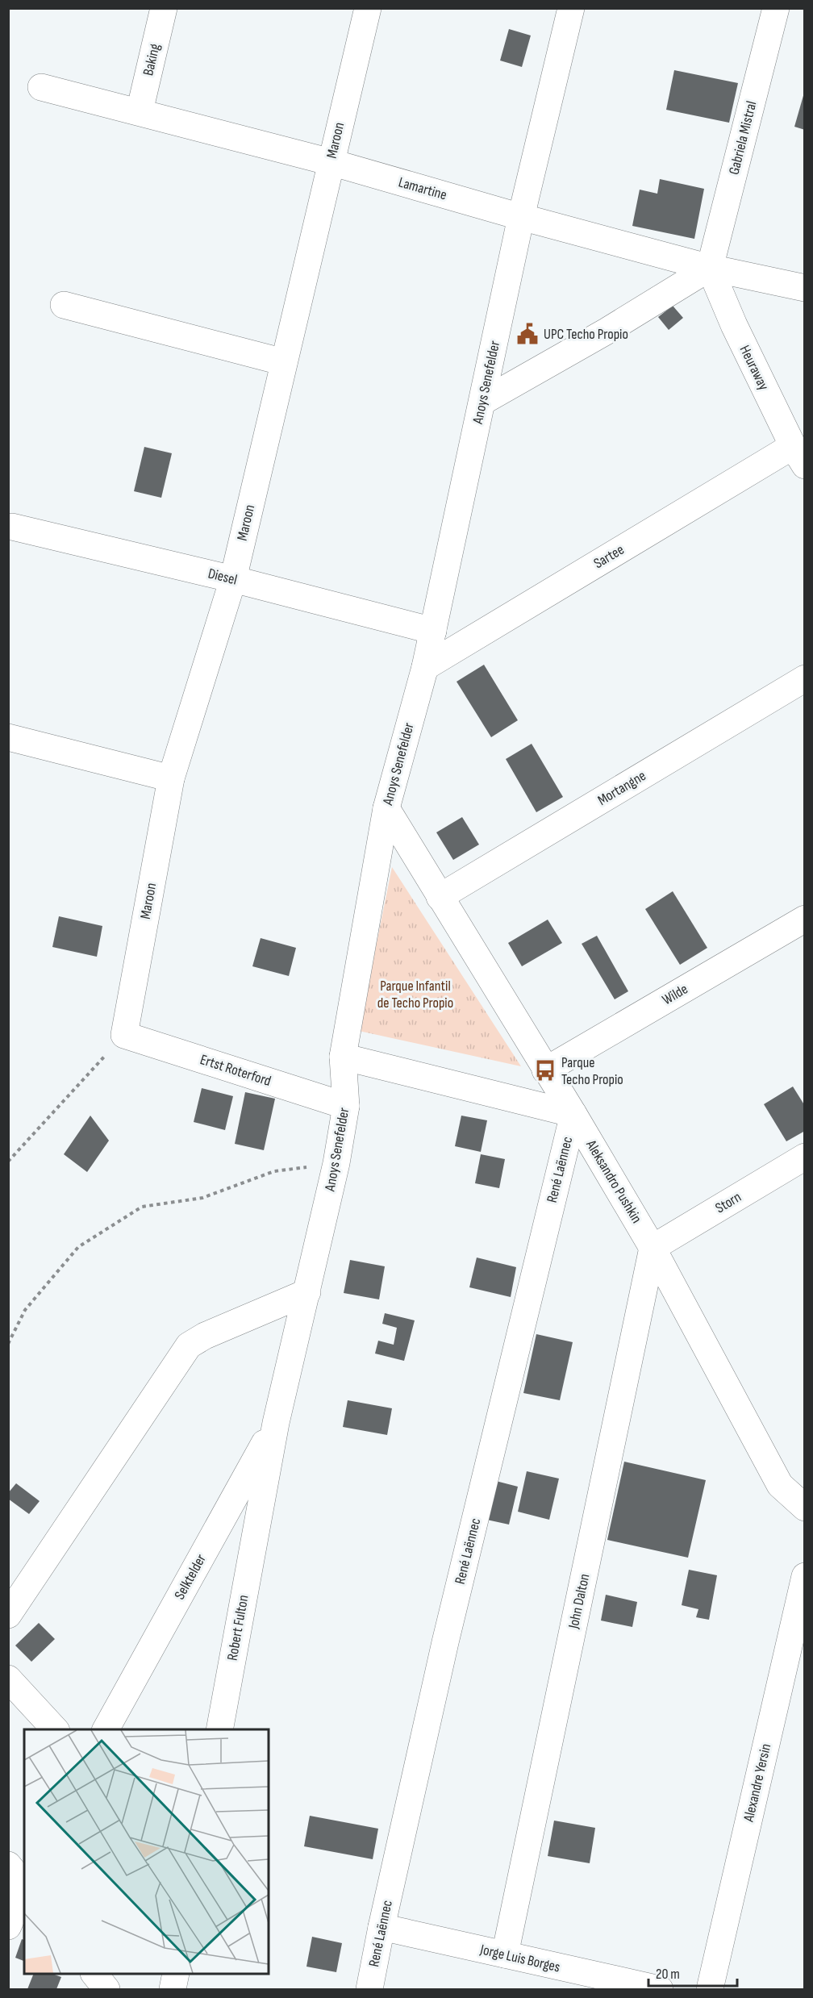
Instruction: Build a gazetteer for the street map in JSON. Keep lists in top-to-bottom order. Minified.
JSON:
{"streets":{"street":["Baking","Gabriela Mistral","Maroon","Lamartine","Heuraway","Anoys Senefelder","Sartee","Diesel","Mortangne","Wilde","Ertst Roterford","René Laënnec","Aleksandro Pushkin","Storn","Selktelder","John Dalton","Robert Fulton","Alexandre Yersin","Jorge Luis Borges"]},"crossings":[["Baking","Lamartine"],["Gabriela Mistral","Lamartine"],["Gabriela Mistral","Heuraway"],["Maroon","Lamartine"],["Maroon","Diesel"],["Maroon","Ertst Roterford"],["Lamartine","Heuraway"],["Lamartine","Anoys Senefelder"],["Heuraway","Sartee"],["Anoys Senefelder","Sartee"],["Anoys Senefelder","Diesel"],["Anoys Senefelder","Ertst Roterford"],["Anoys Senefelder","Aleksandro Pushkin"],["Anoys Senefelder","Selktelder"],["Anoys Senefelder","Robert Fulton"],["Mortangne","Aleksandro Pushkin"],["Wilde","Aleksandro Pushkin"],["René Laënnec","Aleksandro Pushkin"],["René Laënnec","Jorge Luis Borges"],["Aleksandro Pushkin","Storn"],["Aleksandro Pushkin","John Dalton"],["Storn","John Dalton"],["John Dalton","Jorge Luis Borges"]],"parks":["Parque Infantil de Techo Propio"],"places":{"public building":["UPC Techo Propio"],"bus stop":["Parque Techo Propio"]},"scale_bar":"20 m"}
